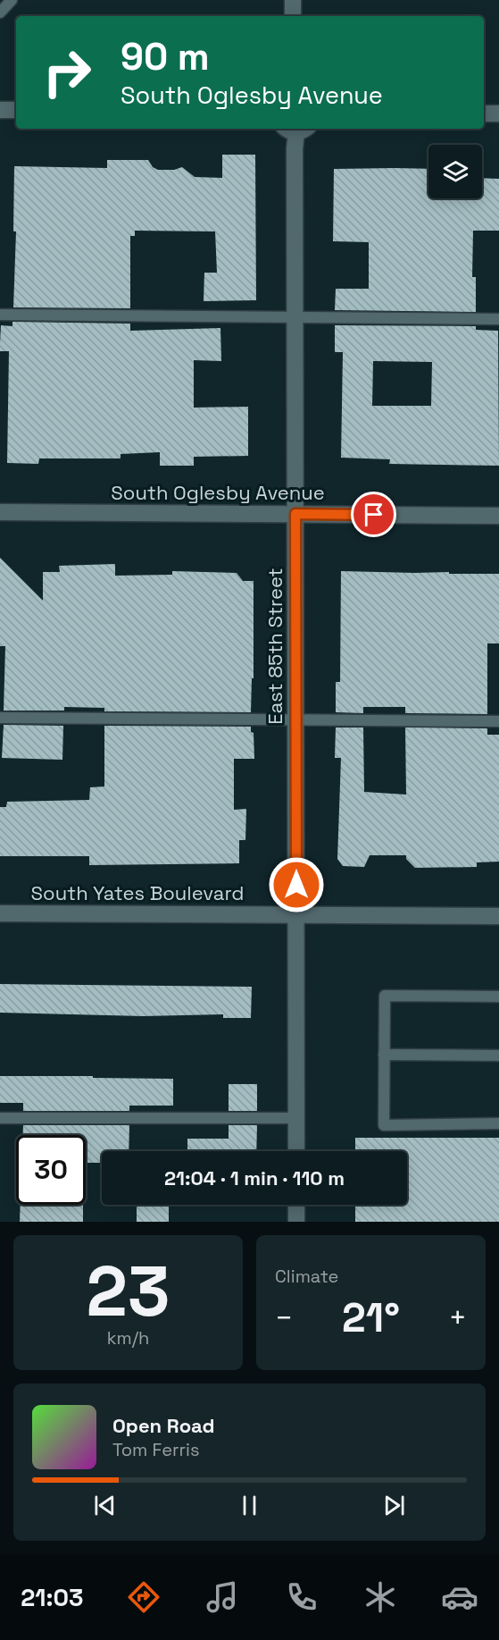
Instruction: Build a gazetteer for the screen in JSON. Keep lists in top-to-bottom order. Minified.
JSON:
{"streets":{"street":["South Oglesby Avenue","East 85th Street","South Yates Boulevard"]},"crossings":[["South Oglesby Avenue","East 85th Street"],["East 85th Street","South Yates Boulevard"]],"page":{"turn":["90 m","South Oglesby Avenue"],"limit":"30","trip":"21:04 · 1 min · 110 m","tile":[["23","km/h"],"Climate"],"heat":["−","21°","+"],"song":["Open Road","Tom Ferris"],"tabs":"21:03"}}
